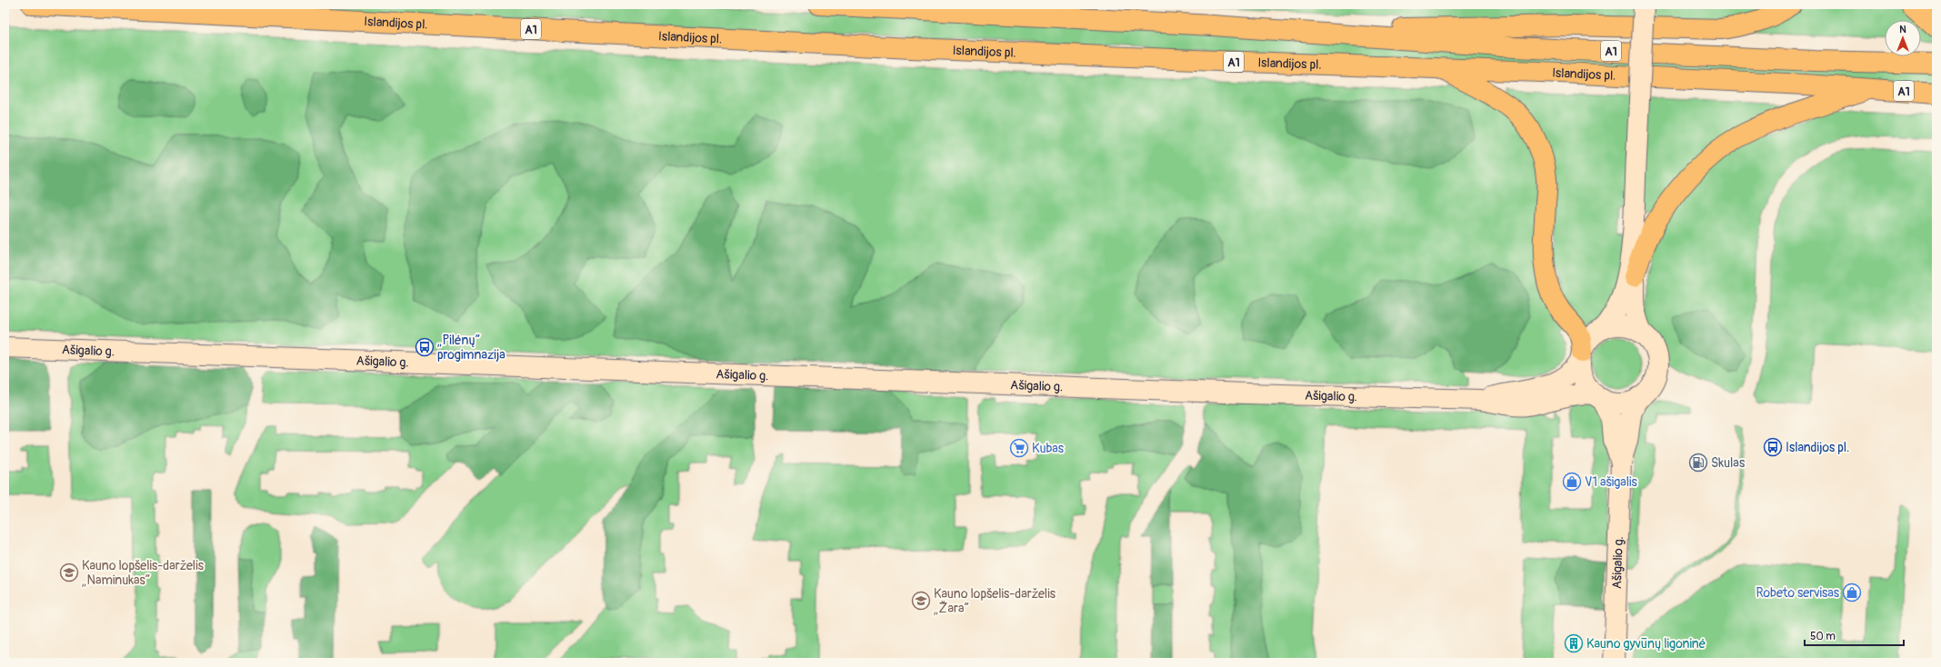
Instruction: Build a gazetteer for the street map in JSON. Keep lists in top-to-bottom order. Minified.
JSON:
{"streets":{"highway":["Islandijos pl.","A1"],"street":["Ašigalio g."]},"places":{"bus stop":["„Pilėnų“ progimnazija","Islandijos pl."],"supermarket":["Kubas"],"fuel station":["Skulas"],"shop":["V1 ašigalis","Robeto servisas"],"school or university":["Kauno lopšelis-darželis „Naminukas“","Kauno lopšelis-darželis „Žara“"],"building":["Kauno gyvūnų ligoninė"]},"scale_bar":"50 m","north":"top"}
